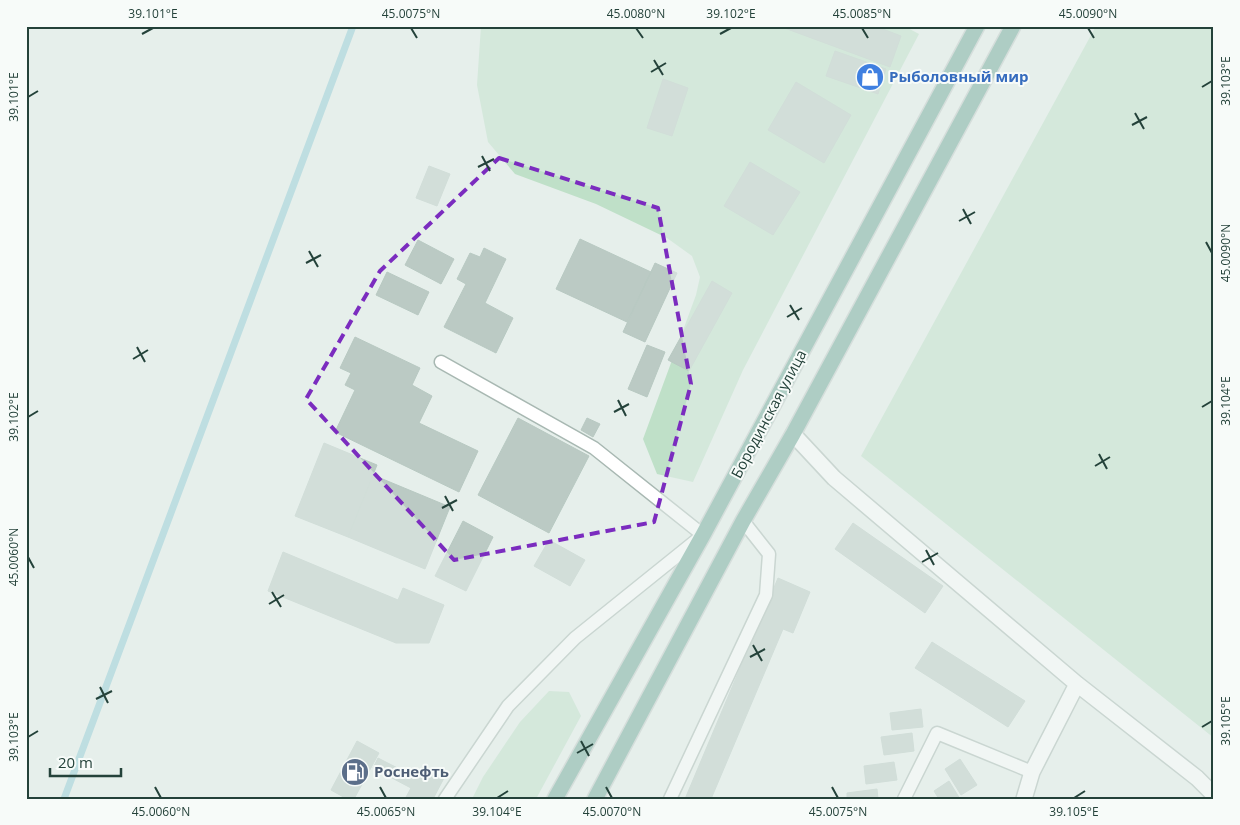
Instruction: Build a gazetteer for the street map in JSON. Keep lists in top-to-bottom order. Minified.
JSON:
{"streets":{"main road":["Бородинская улица"]},"places":{"shop":["Рыболовный мир"],"fuel station":["Роснефть"]},"scale_bar":"20 m","coordinates":["39.101°E","45.0075°N","45.0080°N","39.102°E","45.0085°N","45.0090°N","39.103°E","39.104°E","45.0060°N","39.105°E","45.0065°N","45.0070°N"]}
